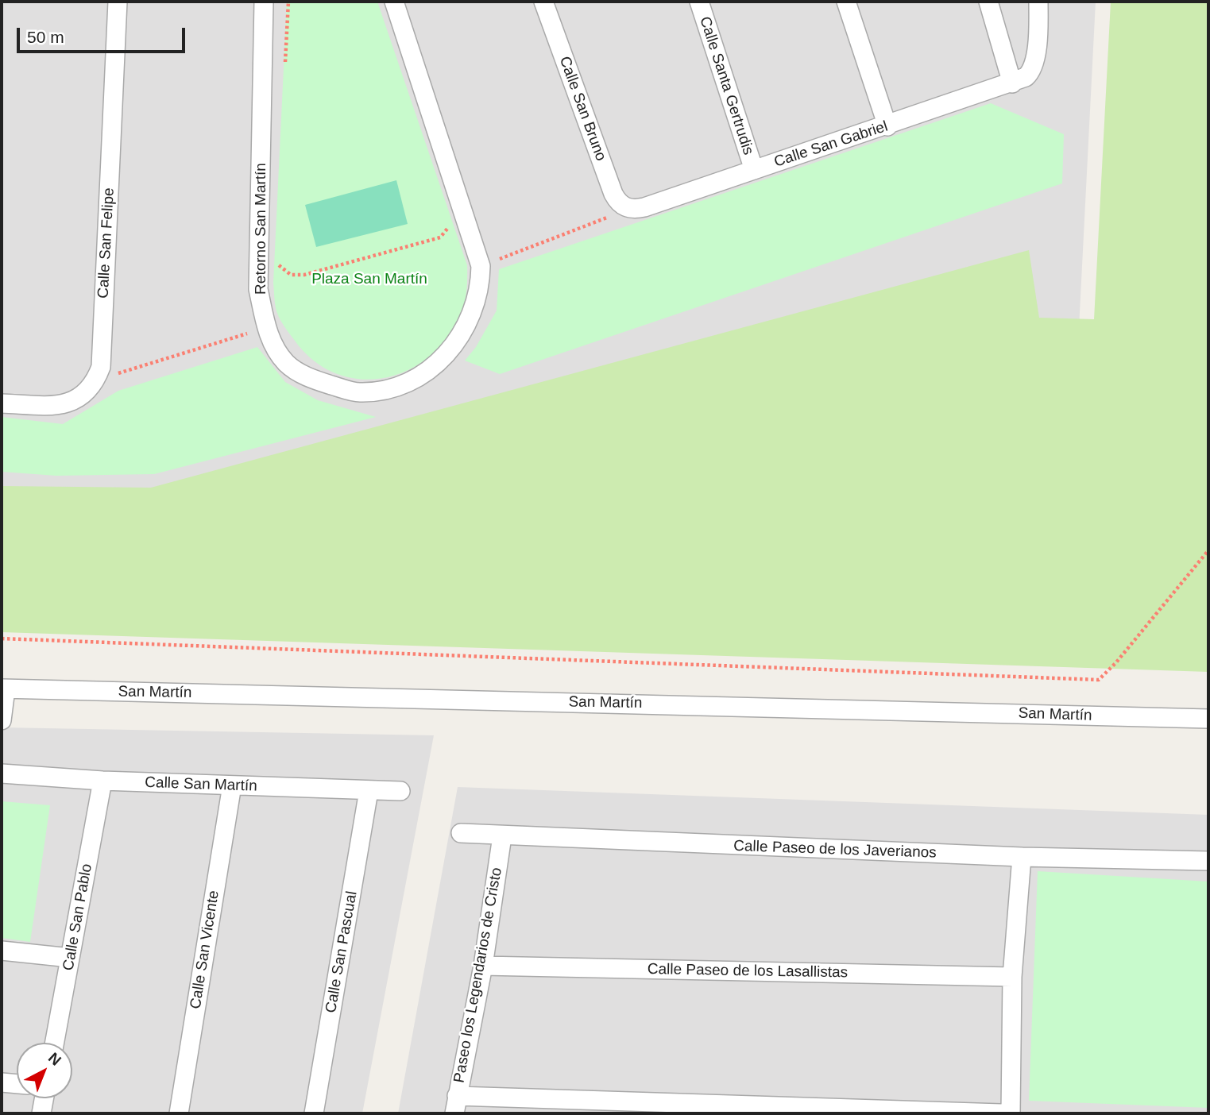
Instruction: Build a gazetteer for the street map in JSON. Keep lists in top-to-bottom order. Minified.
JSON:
{"streets":{"street":["Calle Santa Gertrudis","Calle San Bruno","Calle San Gabriel","Retorno San Martín","Calle San Felipe","San Martín","Calle San Martín","Calle Paseo de los Javerianos","Calle San Pablo","Calle San Vicente","Calle San Pascual","Calle Paseo de los Lasallistas","Paseo los Legendarios de Cristo"]},"crossings":[["Calle Santa Gertrudis","Calle San Gabriel"],["Calle San Bruno","Calle San Gabriel"],["Calle San Martín","Calle San Pablo"],["Calle San Martín","Calle San Vicente"],["Calle San Martín","Calle San Pascual"],["Calle Paseo de los Javerianos","Paseo los Legendarios de Cristo"],["Calle Paseo de los Lasallistas","Paseo los Legendarios de Cristo"]],"parks":["Plaza San Martín"],"scale_bar":"50 m","north":"top right"}
